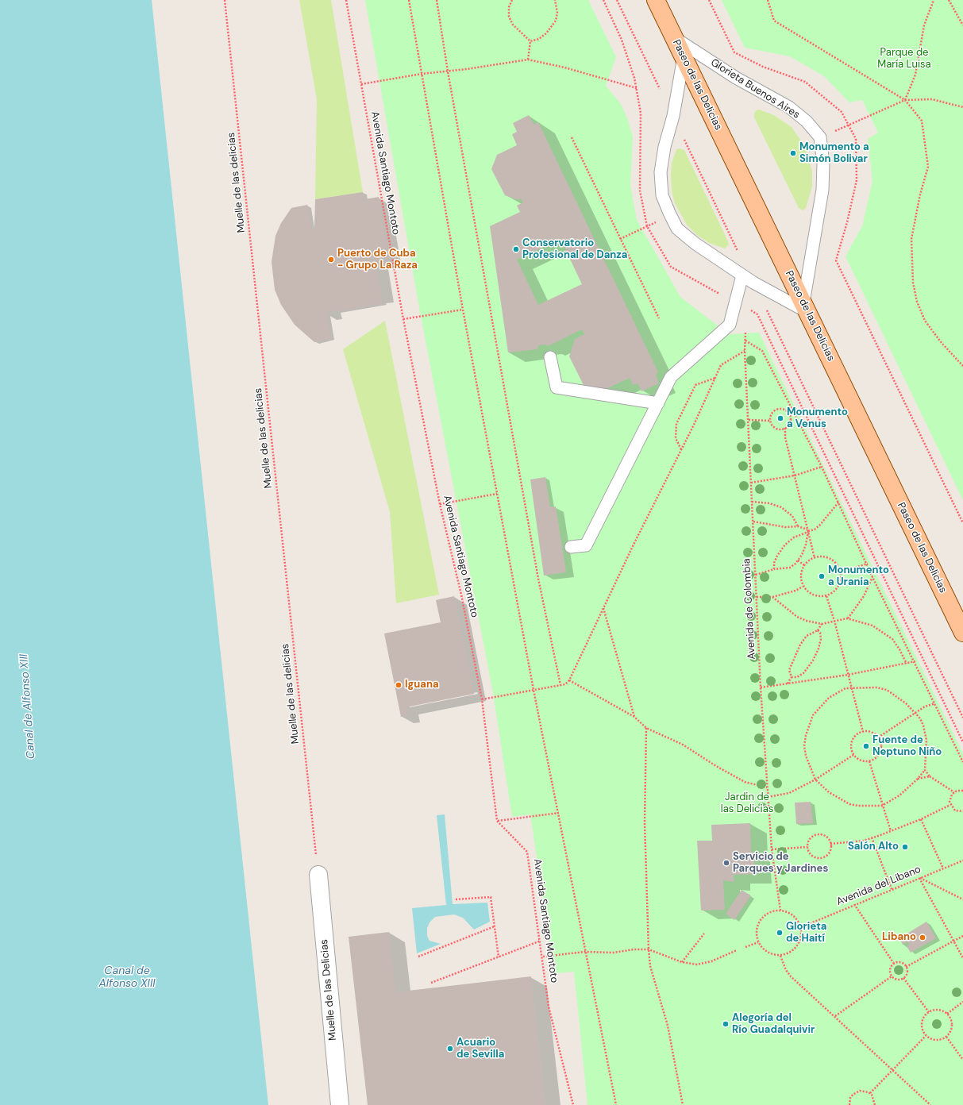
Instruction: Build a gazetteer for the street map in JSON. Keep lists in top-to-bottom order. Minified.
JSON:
{"streets":{"main road":["Paseo de las Delicias"],"street":["Muelle de las Delicias"],"lane":["Glorieta Buenos Aires"],"path":["Avenida Santiago Montoto","Muelle de las delicias","Avenida de Colombia","Avenida del Líbano"]},"crossings":[["Paseo de las Delicias","Glorieta Buenos Aires"],["Muelle de las delicias","Muelle de las Delicias"],["Avenida de Colombia","Avenida del Líbano"]],"water":["Canal de Alfonso XIII"],"parks":["Parque de María Luisa","Jardin de las Delicias"],"places":["Monumento a Simón Bolivar","Conservatorio Profesional de Danza","Puerto de Cuba - Grupo La Raza","Monumento a Venus","Monumento a Urania","Iguana","Fuente de Neptuno Niño","Salón Alto","Servicio de Parques y Jardines","Glorieta de Haití","Libano","Alegoría del Río Guadalquivir","Acuario de Sevilla"]}
